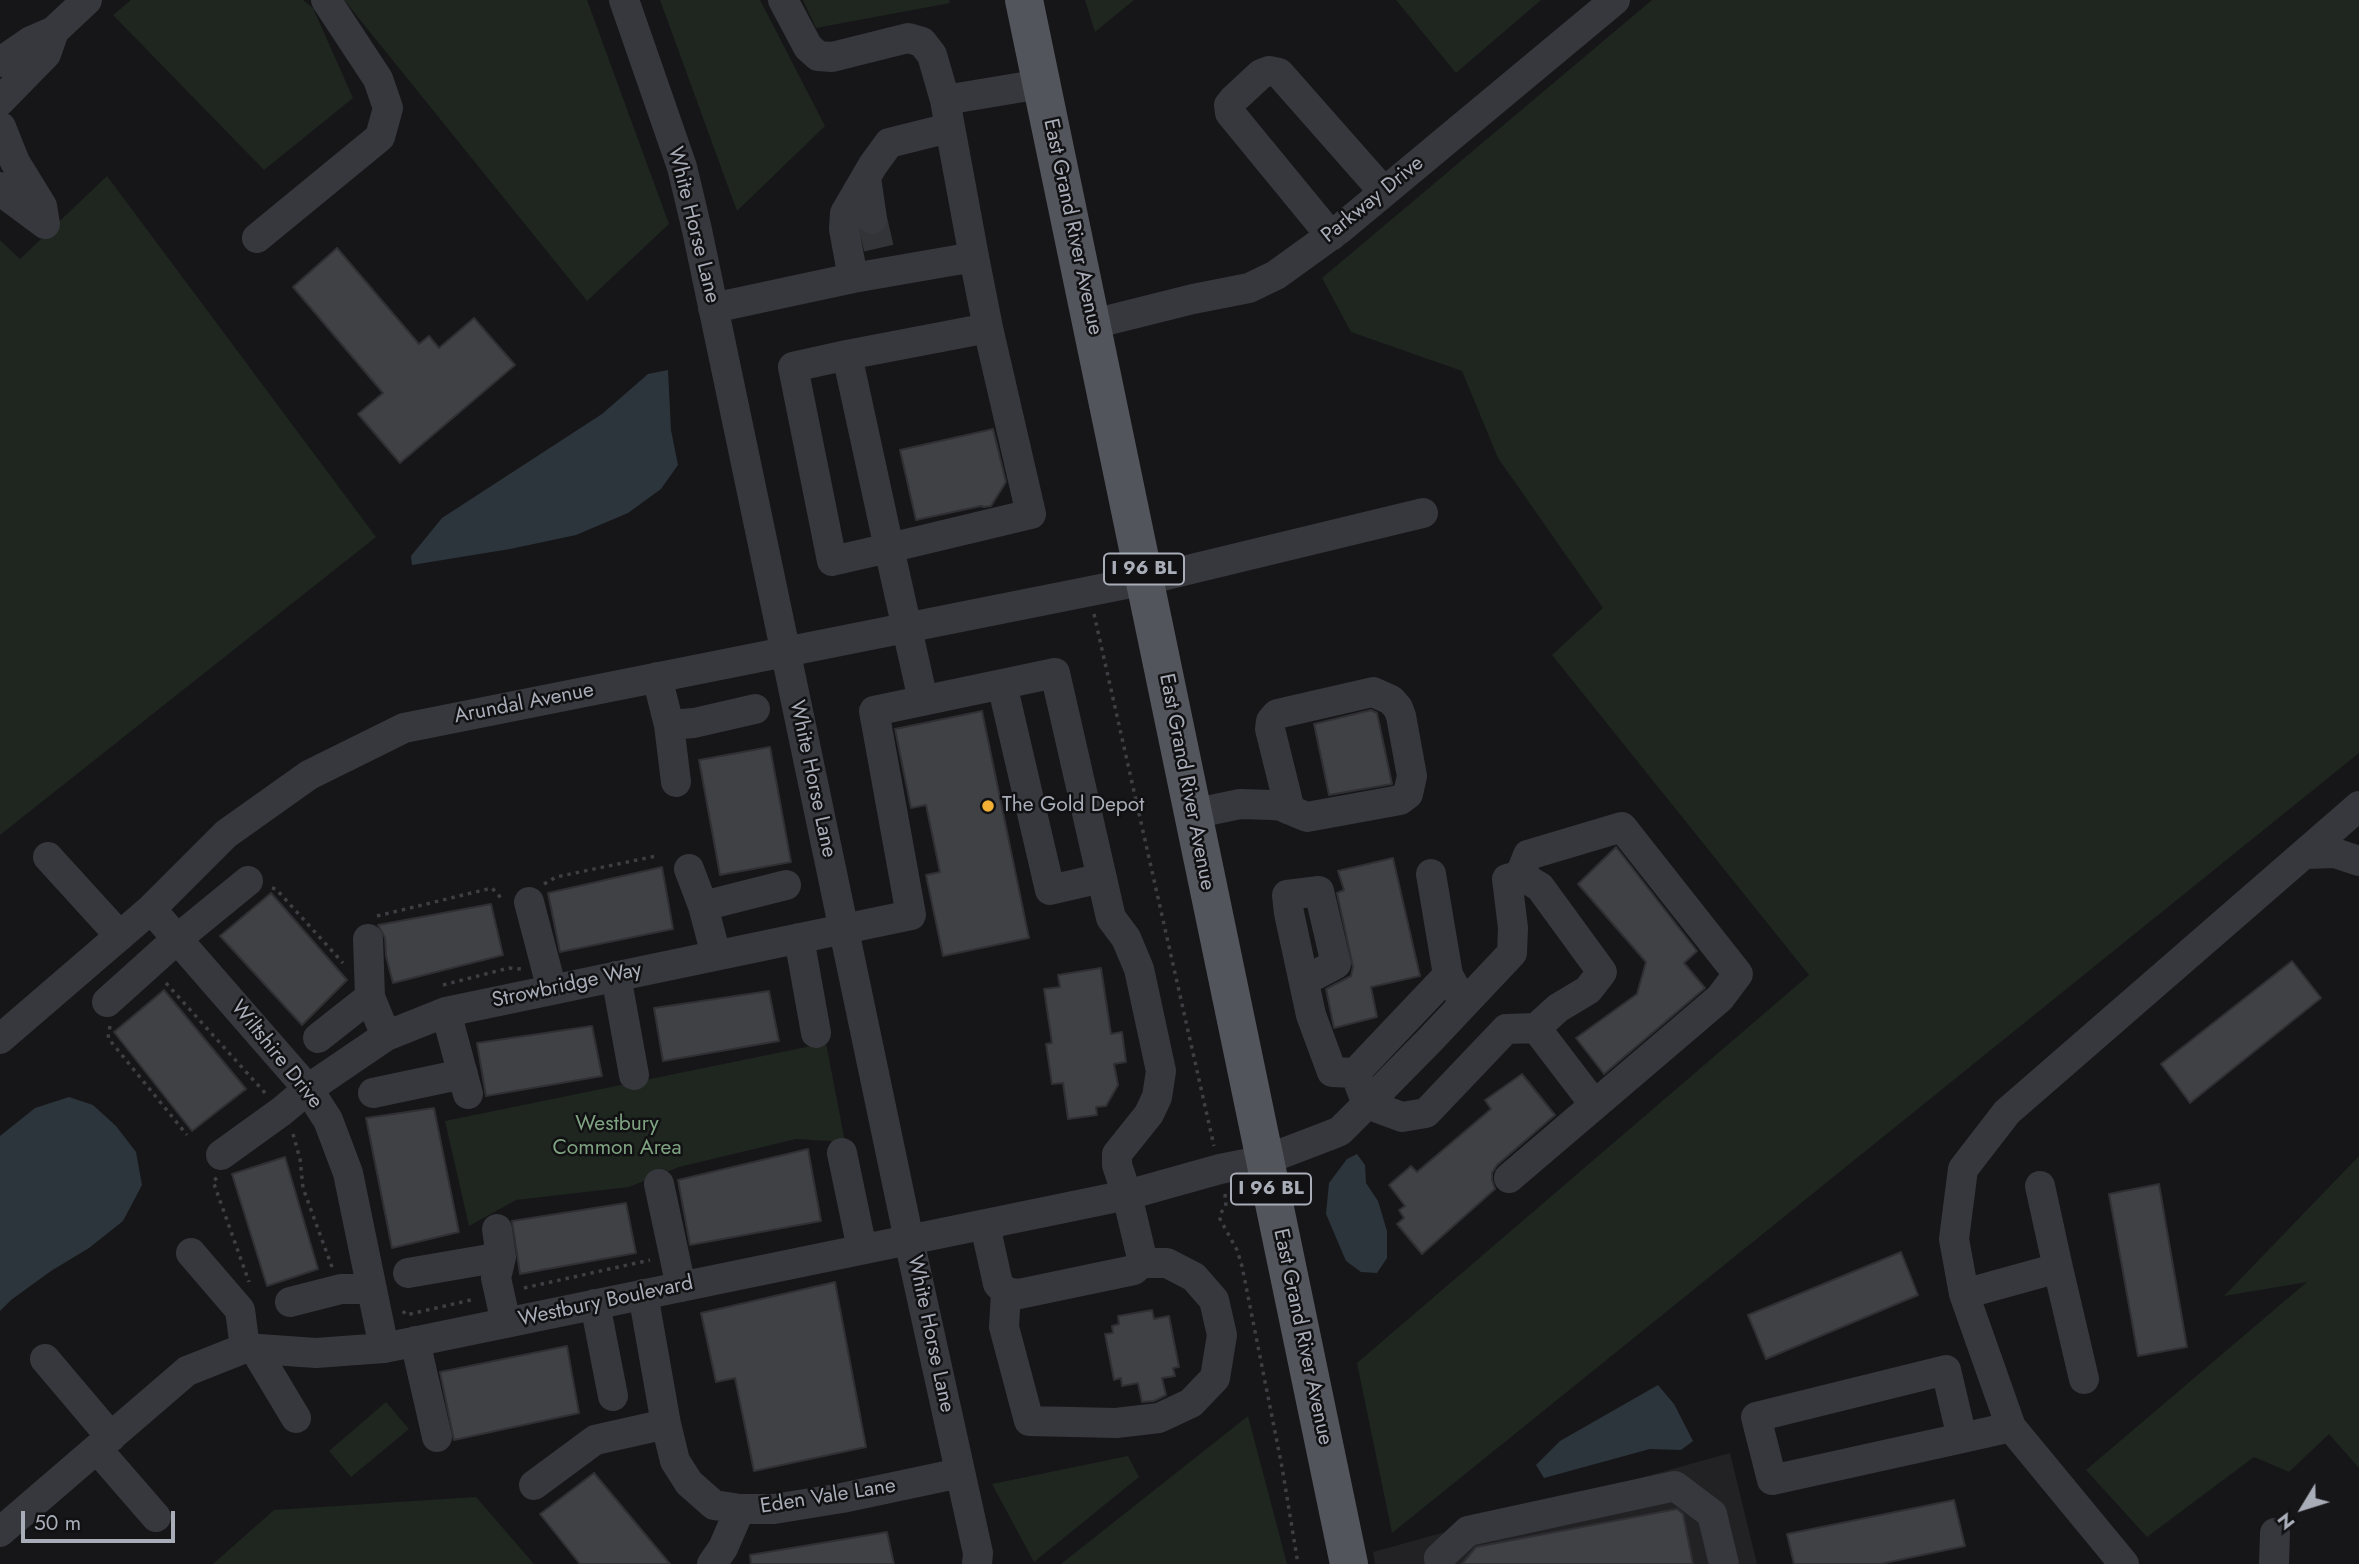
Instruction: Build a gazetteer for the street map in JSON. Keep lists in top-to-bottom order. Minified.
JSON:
{"streets":{"main road":["East Grand River Avenue","I 96 BL"],"street":["Parkway Drive","White Horse Lane","Arundal Avenue","Strowbridge Way","Wiltshire Drive","Westbury Boulevard","Eden Vale Lane"]},"crossings":[["Parkway Drive","East Grand River Avenue"],["White Horse Lane","Arundal Avenue"],["White Horse Lane","Strowbridge Way"],["White Horse Lane","Westbury Boulevard"],["White Horse Lane","Eden Vale Lane"],["East Grand River Avenue","Arundal Avenue"],["East Grand River Avenue","Westbury Boulevard"],["Arundal Avenue","Wiltshire Drive"],["Strowbridge Way","Wiltshire Drive"],["Wiltshire Drive","Westbury Boulevard"],["Westbury Boulevard","Eden Vale Lane"]],"parks":["Westbury Common Area"],"places":["The Gold Depot"],"scale_bar":"50 m","north":"bottom left"}
